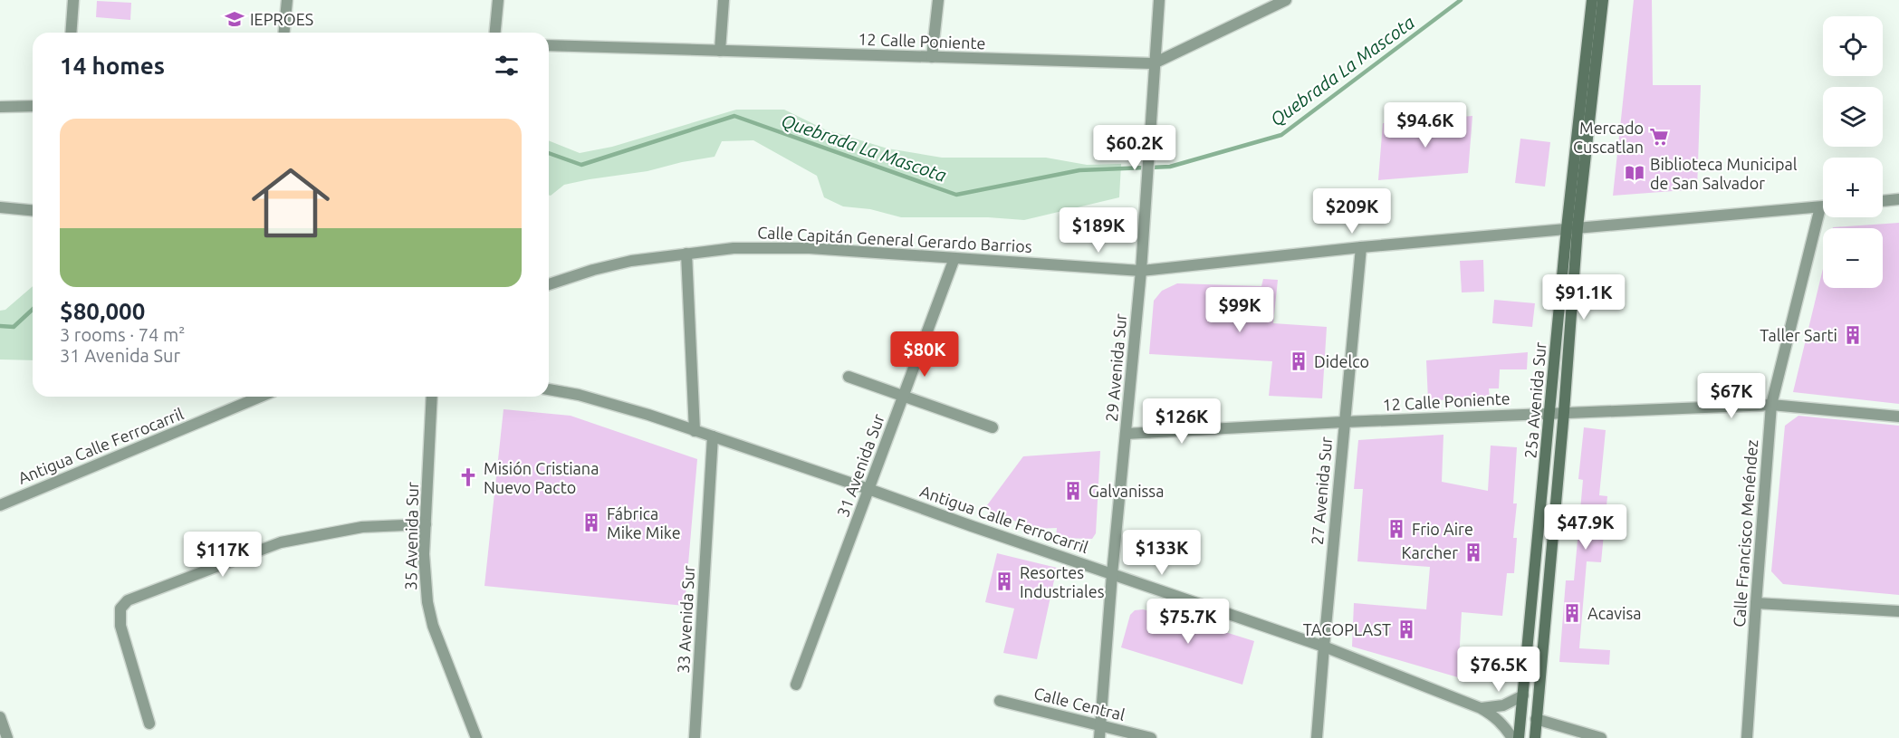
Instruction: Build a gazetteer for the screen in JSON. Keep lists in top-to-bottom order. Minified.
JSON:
{"streets":{"street":["12 Calle Poniente","Calle Capitán General Gerardo Barrios","29 Avenida Sur","25a Avenida Sur","Antigua Calle Ferrocarril","31 Avenida Sur","27 Avenida Sur","Calle Francisco Menéndez","35 Avenida Sur","33 Avenida Sur","Calle Central"]},"crossings":[["12 Calle Poniente","29 Avenida Sur"],["12 Calle Poniente","25a Avenida Sur"],["12 Calle Poniente","27 Avenida Sur"],["12 Calle Poniente","Calle Francisco Menéndez"],["Calle Capitán General Gerardo Barrios","29 Avenida Sur"],["Calle Capitán General Gerardo Barrios","25a Avenida Sur"],["Calle Capitán General Gerardo Barrios","31 Avenida Sur"],["Calle Capitán General Gerardo Barrios","27 Avenida Sur"],["Calle Capitán General Gerardo Barrios","Calle Francisco Menéndez"],["29 Avenida Sur","Antigua Calle Ferrocarril"],["29 Avenida Sur","Calle Central"],["Antigua Calle Ferrocarril","31 Avenida Sur"],["Antigua Calle Ferrocarril","27 Avenida Sur"],["Antigua Calle Ferrocarril","33 Avenida Sur"]],"water":["Quebrada La Mascota"],"places":{"school or university":["IEPROES"],"supermarket":["Mercado Cuscatlan"],"library":["Biblioteca Municipal de San Salvador"],"building":["Taller Sarti","Didelco","Galvanissa","Fábrica Mike Mike","Frio Aire","Karcher","Resortes Industriales","Acavisa","TACOPLAST"],"church":["Misión Cristiana Nuevo Pacto"]},"page":{"map_buttons":["+","−"],"heading":"14 homes","list":[{"name":"$80,000","note":"3 rooms · 74 m² · 31 Avenida Sur"}],"price":["$94.6K","$60.2K","$209K","$189K","$91.1K","$99K","$80K","$67K","$126K","$47.9K","$133K","$117K","$75.7K","$76.5K"]}}
